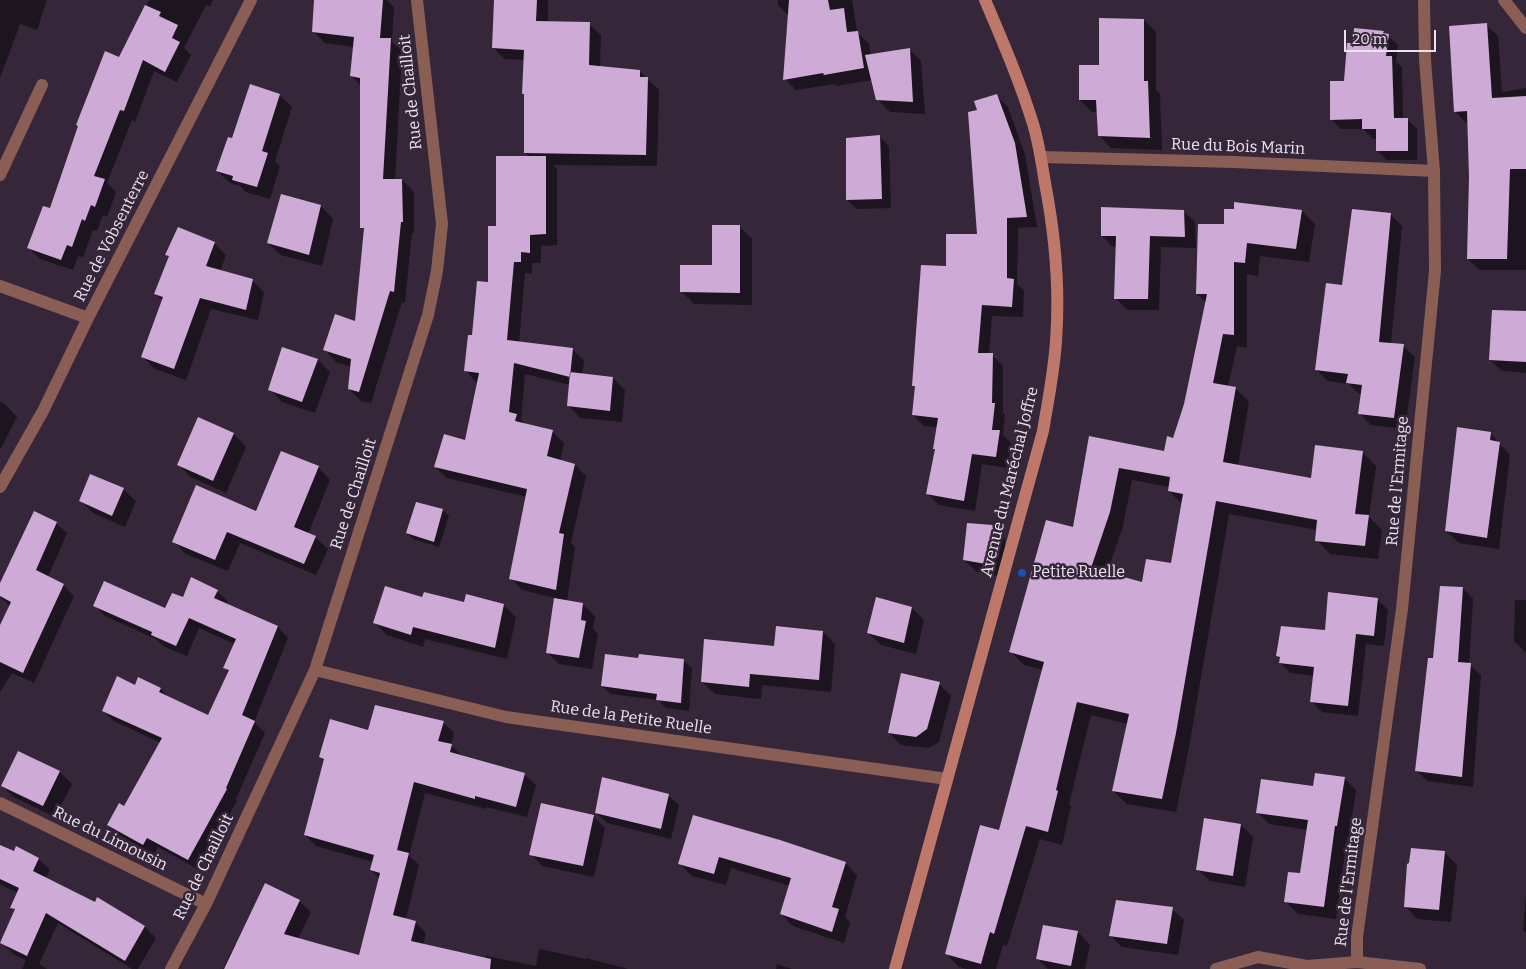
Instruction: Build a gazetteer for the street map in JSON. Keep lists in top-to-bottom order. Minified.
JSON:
{"streets":{"street":["Rue de Chailloit","Rue du Bois Marin","Rue de Vobsenterre","Rue de l'Ermitage","Avenue du Maréchal Joffre","Rue de la Petite Ruelle","Rue du Limousin"]},"crossings":[["Rue de Chailloit","Rue de la Petite Ruelle"],["Rue de Chailloit","Rue du Limousin"],["Rue du Bois Marin","Rue de l'Ermitage"],["Rue du Bois Marin","Avenue du Maréchal Joffre"],["Avenue du Maréchal Joffre","Rue de la Petite Ruelle"]],"places":["Petite Ruelle"],"scale_bar":"20 m"}
